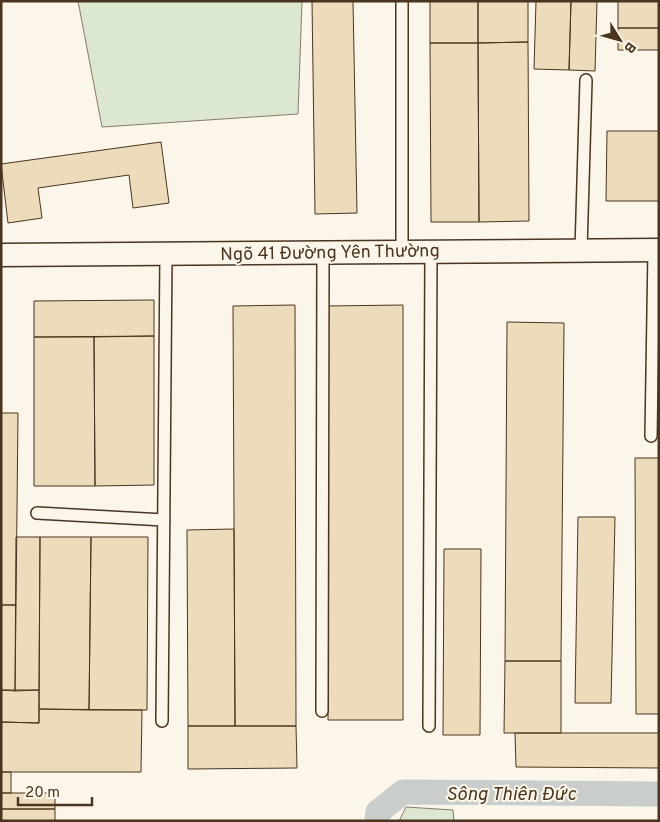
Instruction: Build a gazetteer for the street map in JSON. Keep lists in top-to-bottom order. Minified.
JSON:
{"streets":{"street":["Ngõ 41 Đường Yên Thường"]},"water":["Sông Thiên Đức"],"scale_bar":"20 m","north":"bottom right"}
